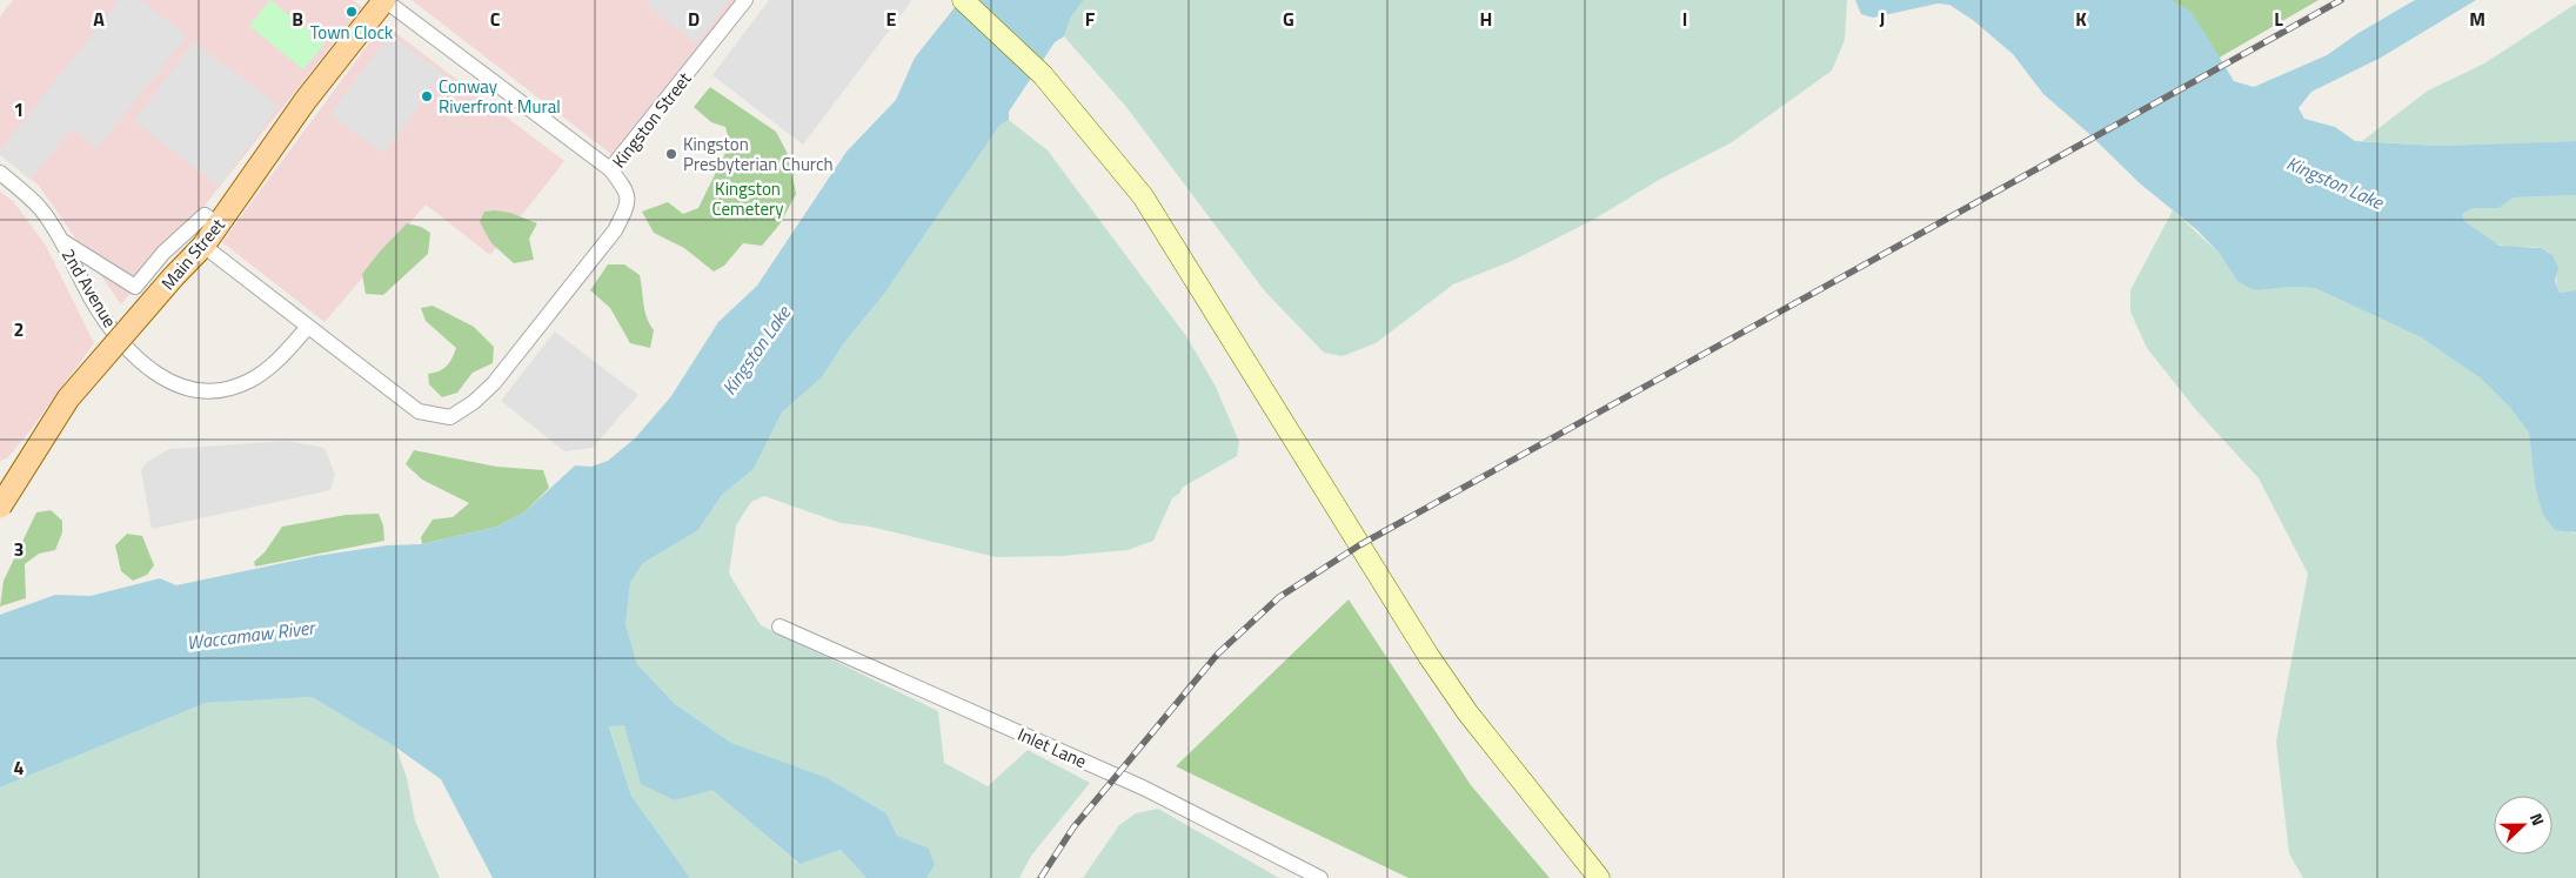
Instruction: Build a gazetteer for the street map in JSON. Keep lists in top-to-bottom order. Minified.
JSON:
{"streets":{"main road":["Main Street"],"street":["Kingston Street","2nd Avenue","Inlet Lane"]},"crossings":[["Kingston Street","2nd Avenue"]],"water":["Kingston Lake","Waccamaw River"],"parks":["Kingston Cemetery"],"places":["Town Clock","Conway Riverfront Mural","Kingston Presbyterian Church"],"north":"right","grid":{"columns":["A","B","C","D","E","F","G","H","I","J","K","L","M"],"rows":["1","2","3","4"]}}
